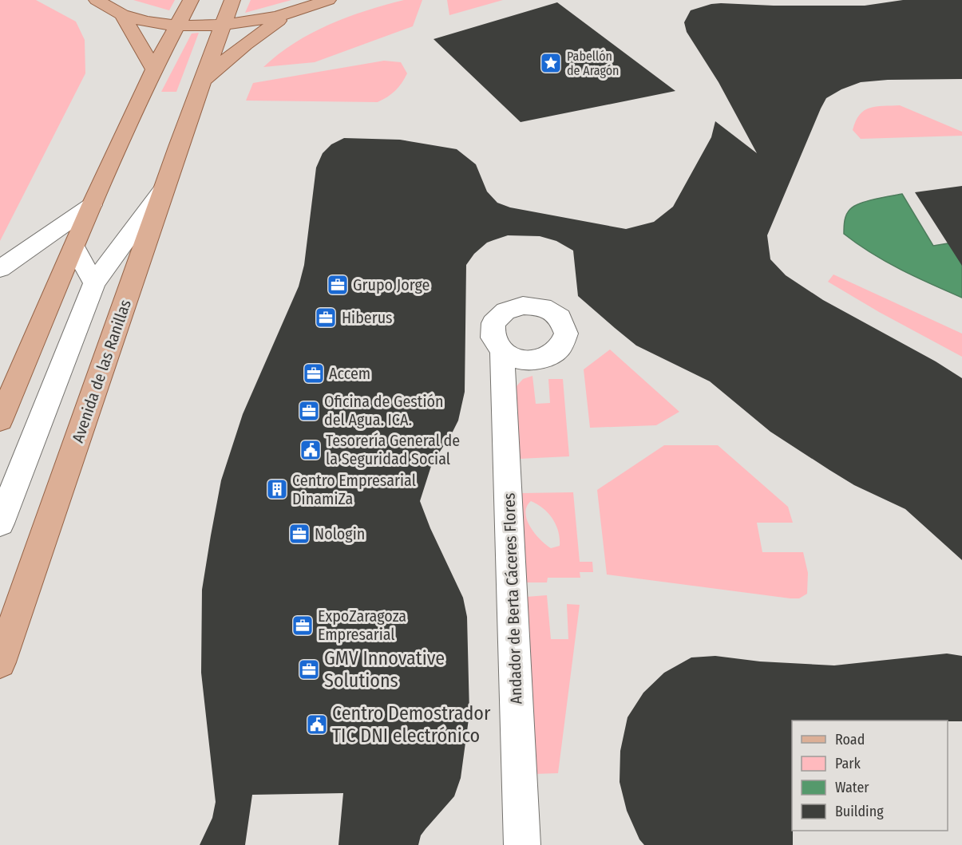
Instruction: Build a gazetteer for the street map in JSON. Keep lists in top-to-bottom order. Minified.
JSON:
{"streets":{"main road":["Avenida de las Ranillas"],"lane":["Andador de Berta Cáceres Flores"]},"places":{"place":["Pabellón de Aragón"],"office":["Grupo Jorge","Hiberus","Accem","Oficina de Gestión del Agua. ICA.","Nologin","ExpoZaragoza Empresarial","GMV Innovative Solutions"],"public building":["Tesorería General de la Seguridad Social","Centro Demostrador TIC DNI electrónico"],"building":["Centro Empresarial DinamiZa"]},"legend":["Road","Park","Water","Building"]}
